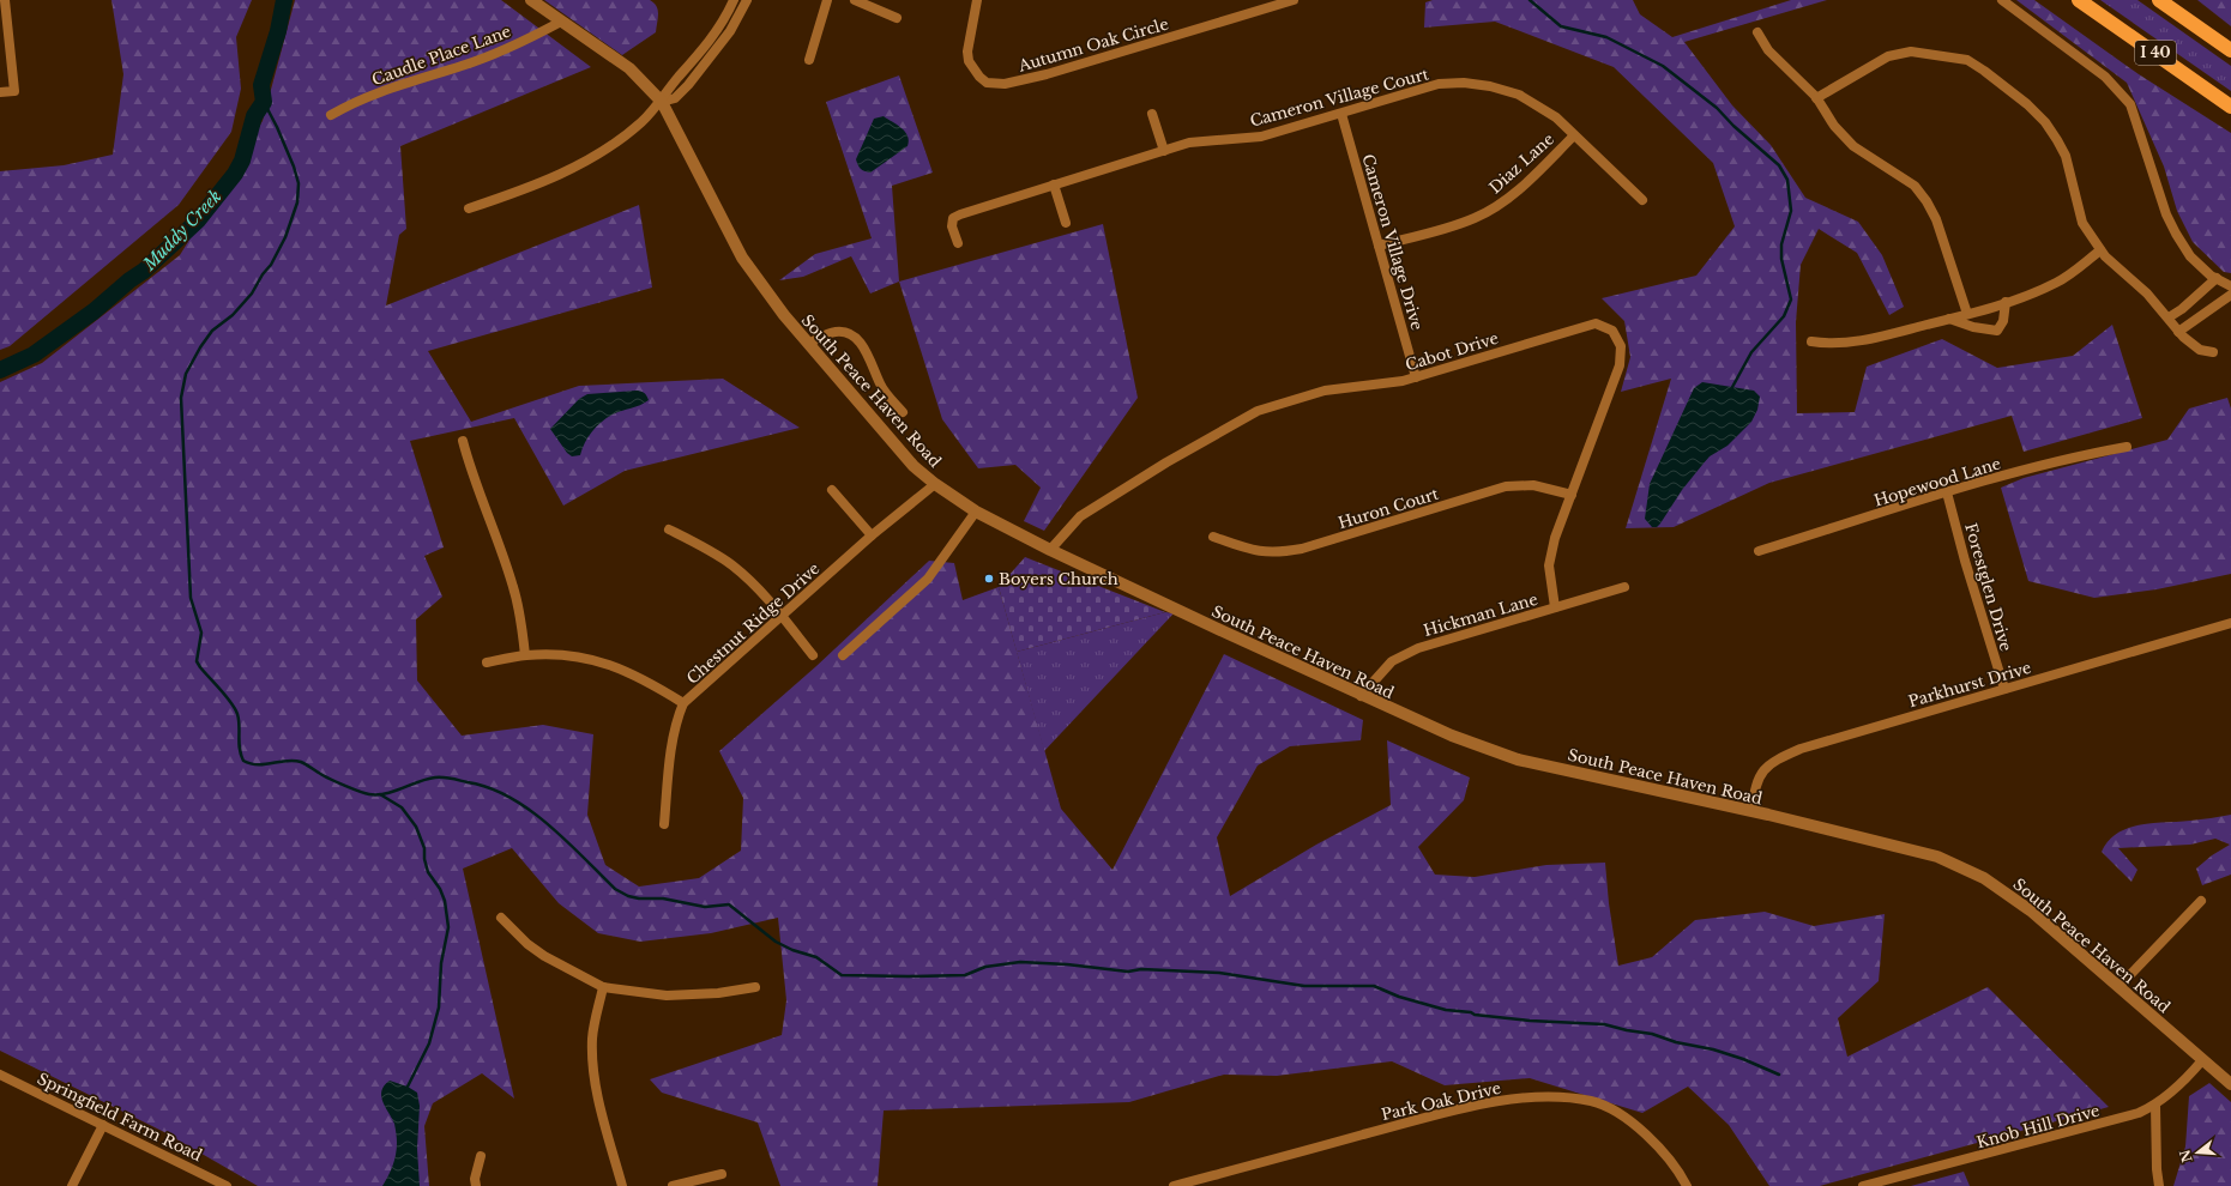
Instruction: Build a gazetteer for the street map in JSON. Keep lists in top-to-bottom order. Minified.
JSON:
{"streets":{"highway":["I 40"],"main road":["South Peace Haven Road"],"street":["Autumn Oak Circle","Caudle Place Lane","Cameron Village Court","Diaz Lane","Cameron Village Drive","Cabot Drive","Hopewood Lane","Huron Court","Forestglen Drive","Hickman Lane","Chestnut Ridge Drive","Parkhurst Drive","Park Oak Drive","Springfield Farm Road","Knob Hill Drive"]},"crossings":[["Caudle Place Lane","South Peace Haven Road"],["Cameron Village Court","Diaz Lane"],["Cameron Village Court","Cameron Village Drive"],["Diaz Lane","Cameron Village Drive"],["Cameron Village Drive","Cabot Drive"],["Cabot Drive","South Peace Haven Road"],["Cabot Drive","Huron Court"],["Cabot Drive","Hickman Lane"],["South Peace Haven Road","Hickman Lane"],["South Peace Haven Road","Chestnut Ridge Drive"],["South Peace Haven Road","Parkhurst Drive"],["South Peace Haven Road","Knob Hill Drive"],["Hopewood Lane","Forestglen Drive"],["Forestglen Drive","Parkhurst Drive"]],"water":["Muddy Creek"],"places":["Boyers Church"],"north":"left"}
